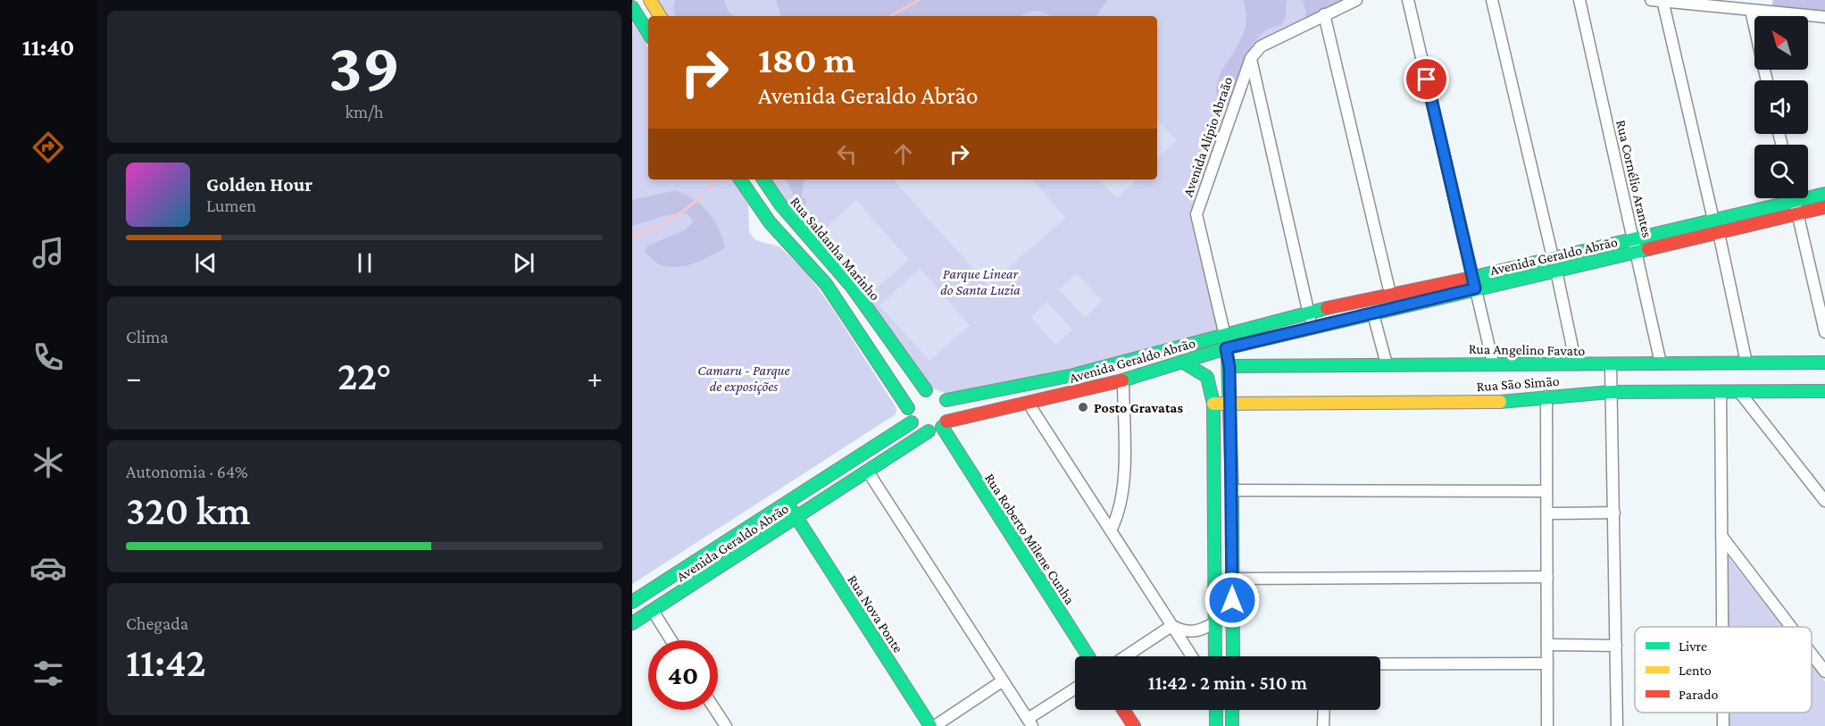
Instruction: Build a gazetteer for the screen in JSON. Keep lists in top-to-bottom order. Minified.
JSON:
{"streets":{"street":["Avenida Alípio Abraão","Rua Cornélio Arantes","Rua Saldanha Marinho","Avenida Geraldo Abrão","Rua Angelino Favato","Rua São Simão","Rua Roberto Milene Cunha","Rua Nova Ponte"]},"crossings":[["Avenida Alípio Abraão","Avenida Geraldo Abrão"],["Avenida Alípio Abraão","Rua Angelino Favato"],["Avenida Alípio Abraão","Rua São Simão"],["Rua Cornélio Arantes","Avenida Geraldo Abrão"],["Rua Cornélio Arantes","Rua Angelino Favato"],["Rua Saldanha Marinho","Avenida Geraldo Abrão"],["Rua Saldanha Marinho","Rua Roberto Milene Cunha"],["Avenida Geraldo Abrão","Rua Roberto Milene Cunha"],["Avenida Geraldo Abrão","Rua Nova Ponte"]],"parks":["Parque Linear do Santa Luzia","Camaru - Parque de exposições"],"places":["Posto Gravatas"],"legend":["Livre","Lento","Parado"],"north":"top left","page":{"tabs":"11:40","tile":[["39","km/h"],"Clima",["Autonomia · 64%","320 km"],["Chegada","11:42"]],"turn":["180 m","Avenida Geraldo Abrão"],"song":["Golden Hour","Lumen"],"heat":["−","22°","+"],"limit":"40","trip":"11:42 · 2 min · 510 m"}}
